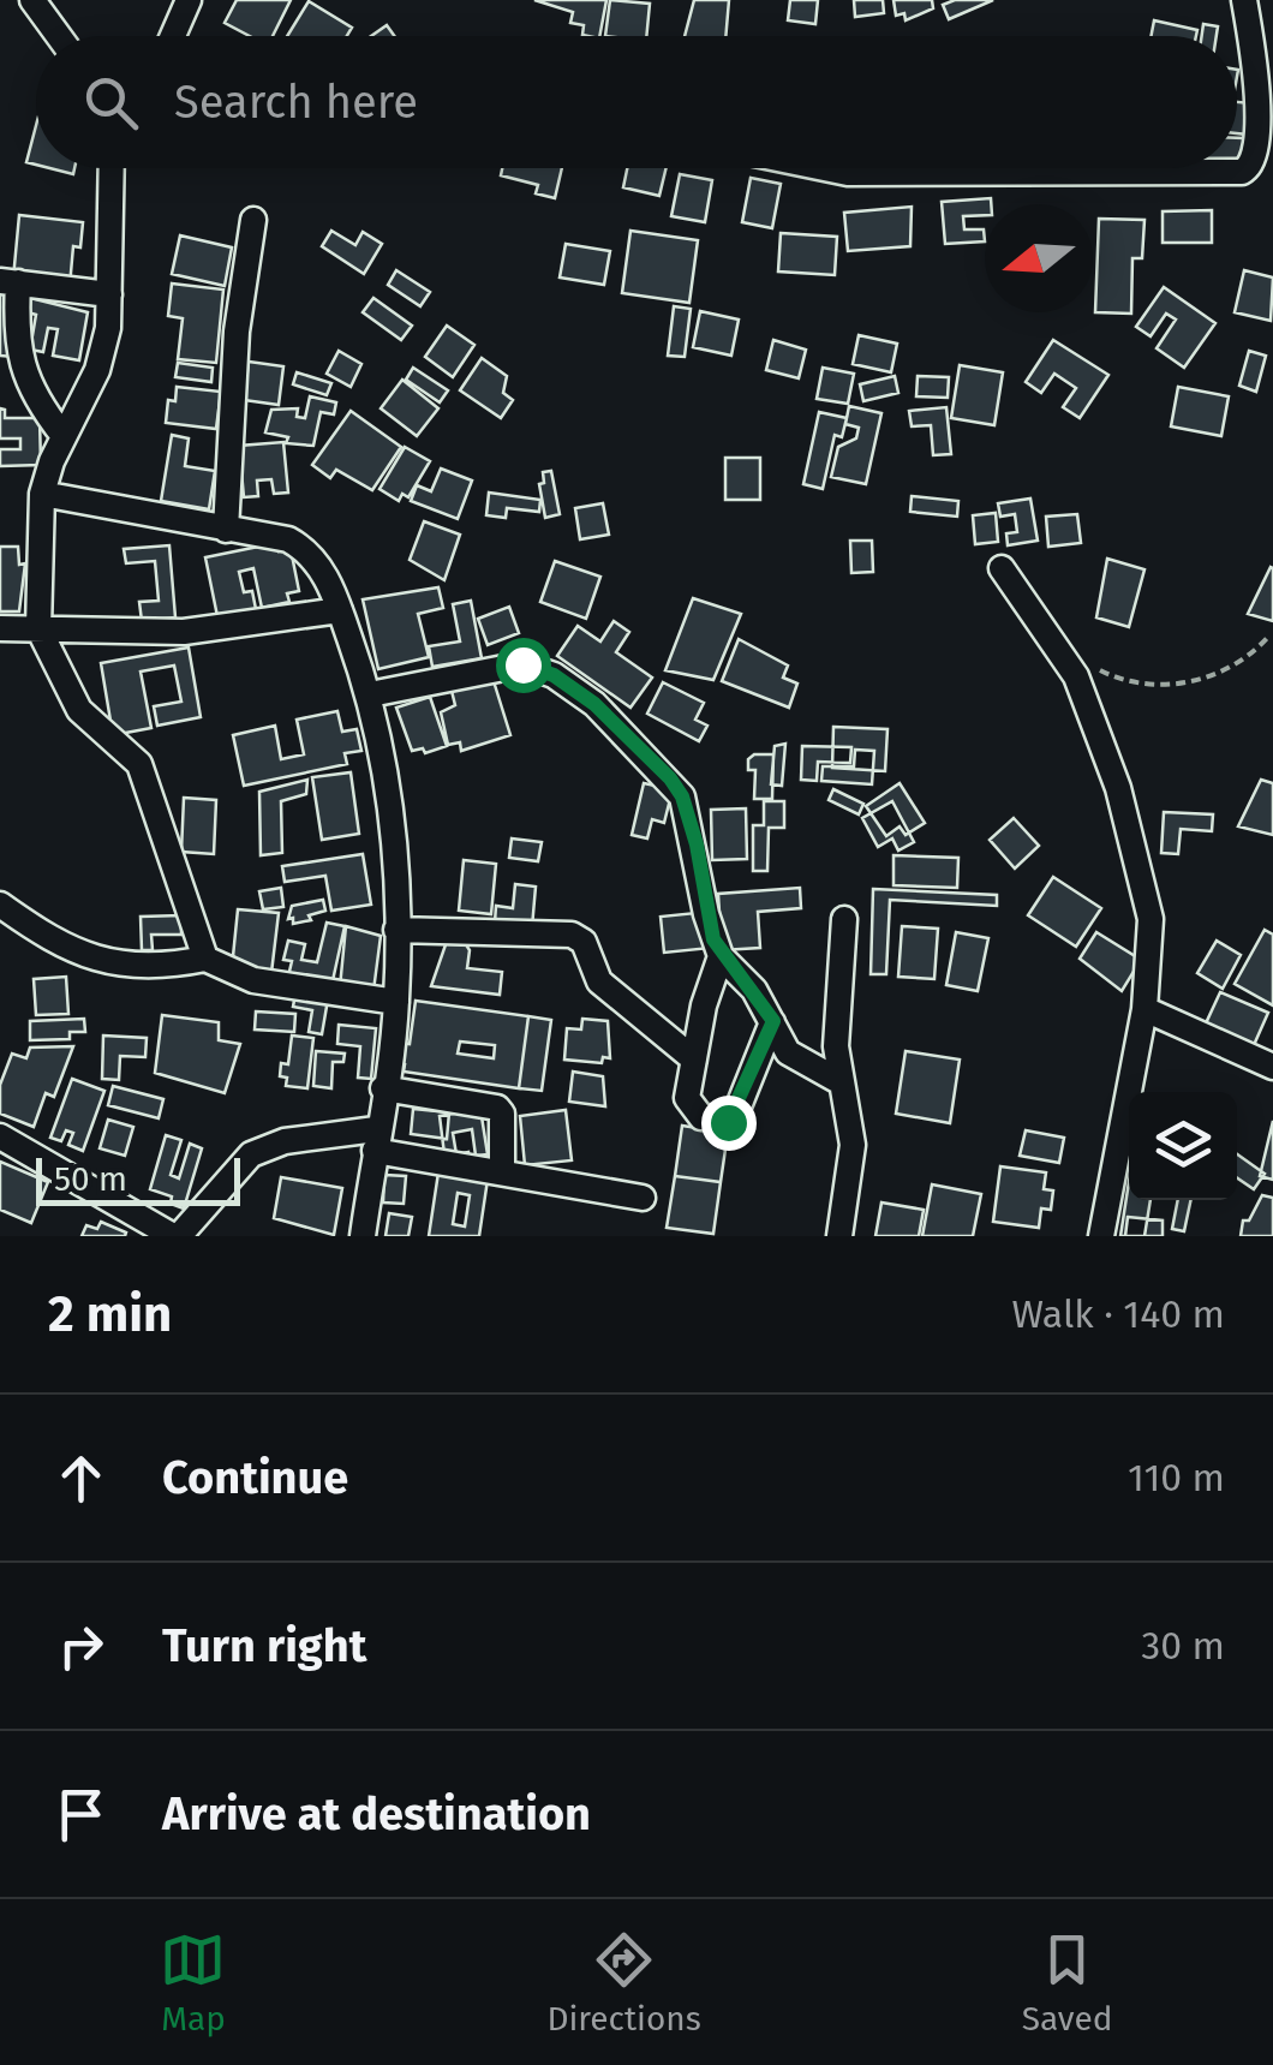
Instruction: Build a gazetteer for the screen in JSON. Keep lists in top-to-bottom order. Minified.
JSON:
{"scale_bar":"50 m","north":"left","page":{"search":"Search here","scale":"50 m","heading":["2 min","Walk · 140 m"],"list":[["Continue","110 m"],["Turn right","30 m"],"Arrive at destination"],"nav":["Map","Directions","Saved"]}}
